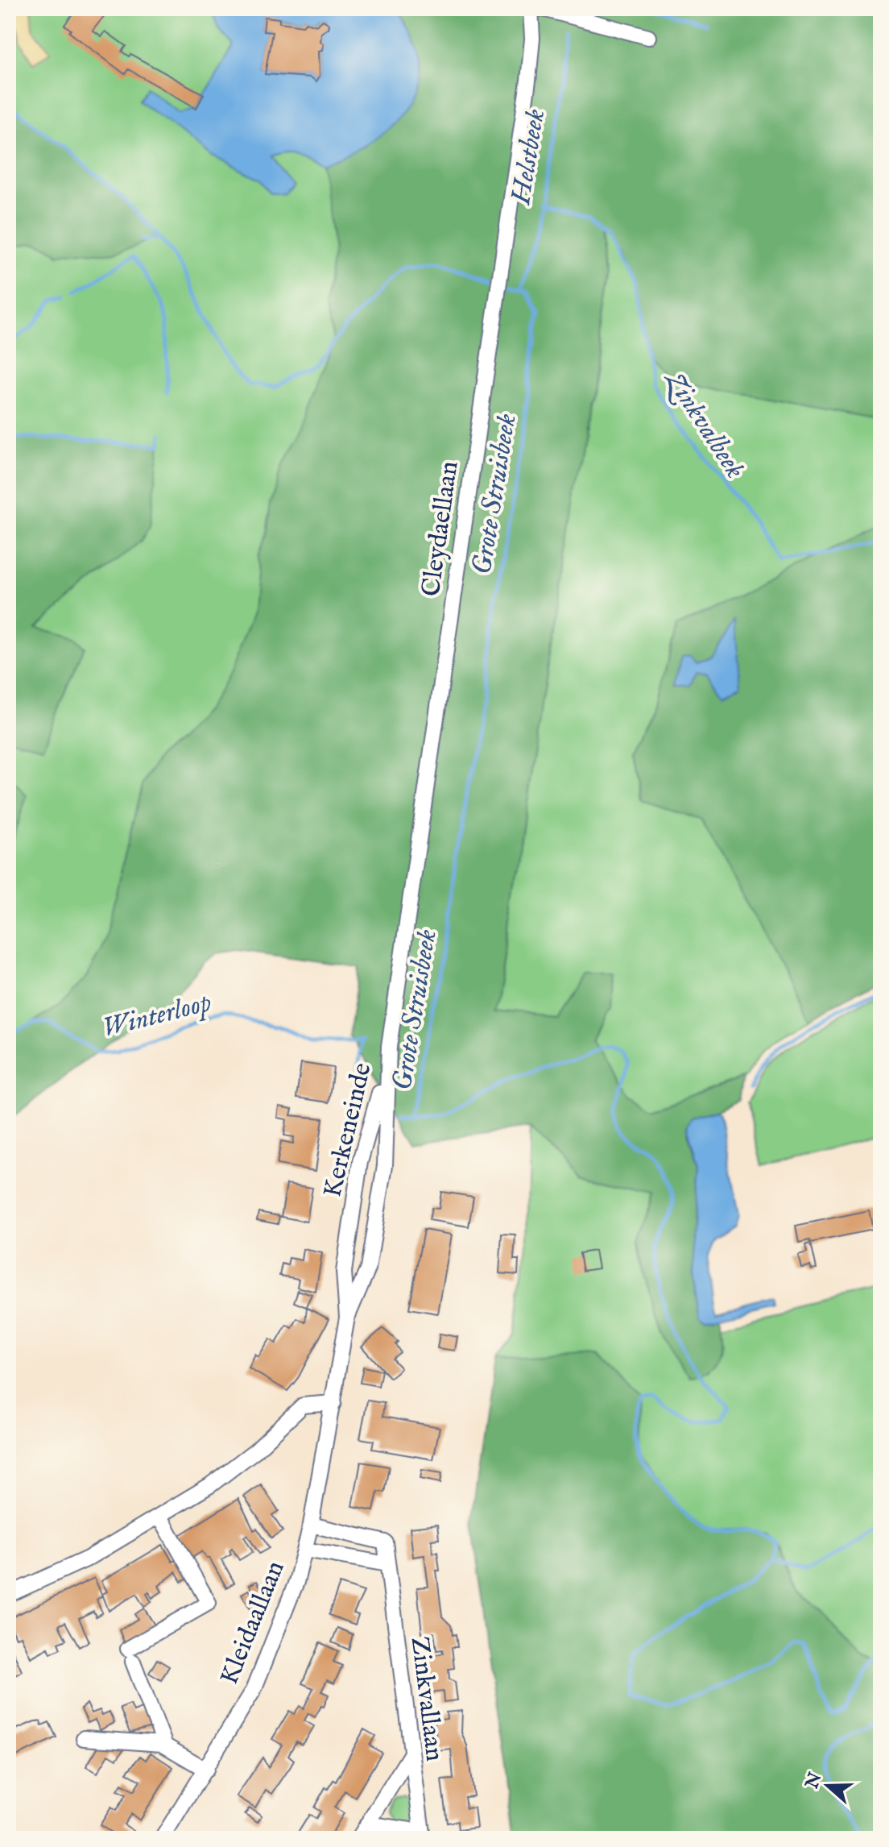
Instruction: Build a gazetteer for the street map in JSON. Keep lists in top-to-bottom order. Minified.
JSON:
{"streets":{"street":["Cleydaellaan","Kerkeneinde","Kleidaallaan","Zinkvallaan"]},"crossings":[["Cleydaellaan","Kerkeneinde"],["Kerkeneinde","Kleidaallaan"],["Kleidaallaan","Zinkvallaan"]],"water":["Helstbeek","Zinkvalbeek","Grote Struisbeek","Winterloop"],"north":"left"}
